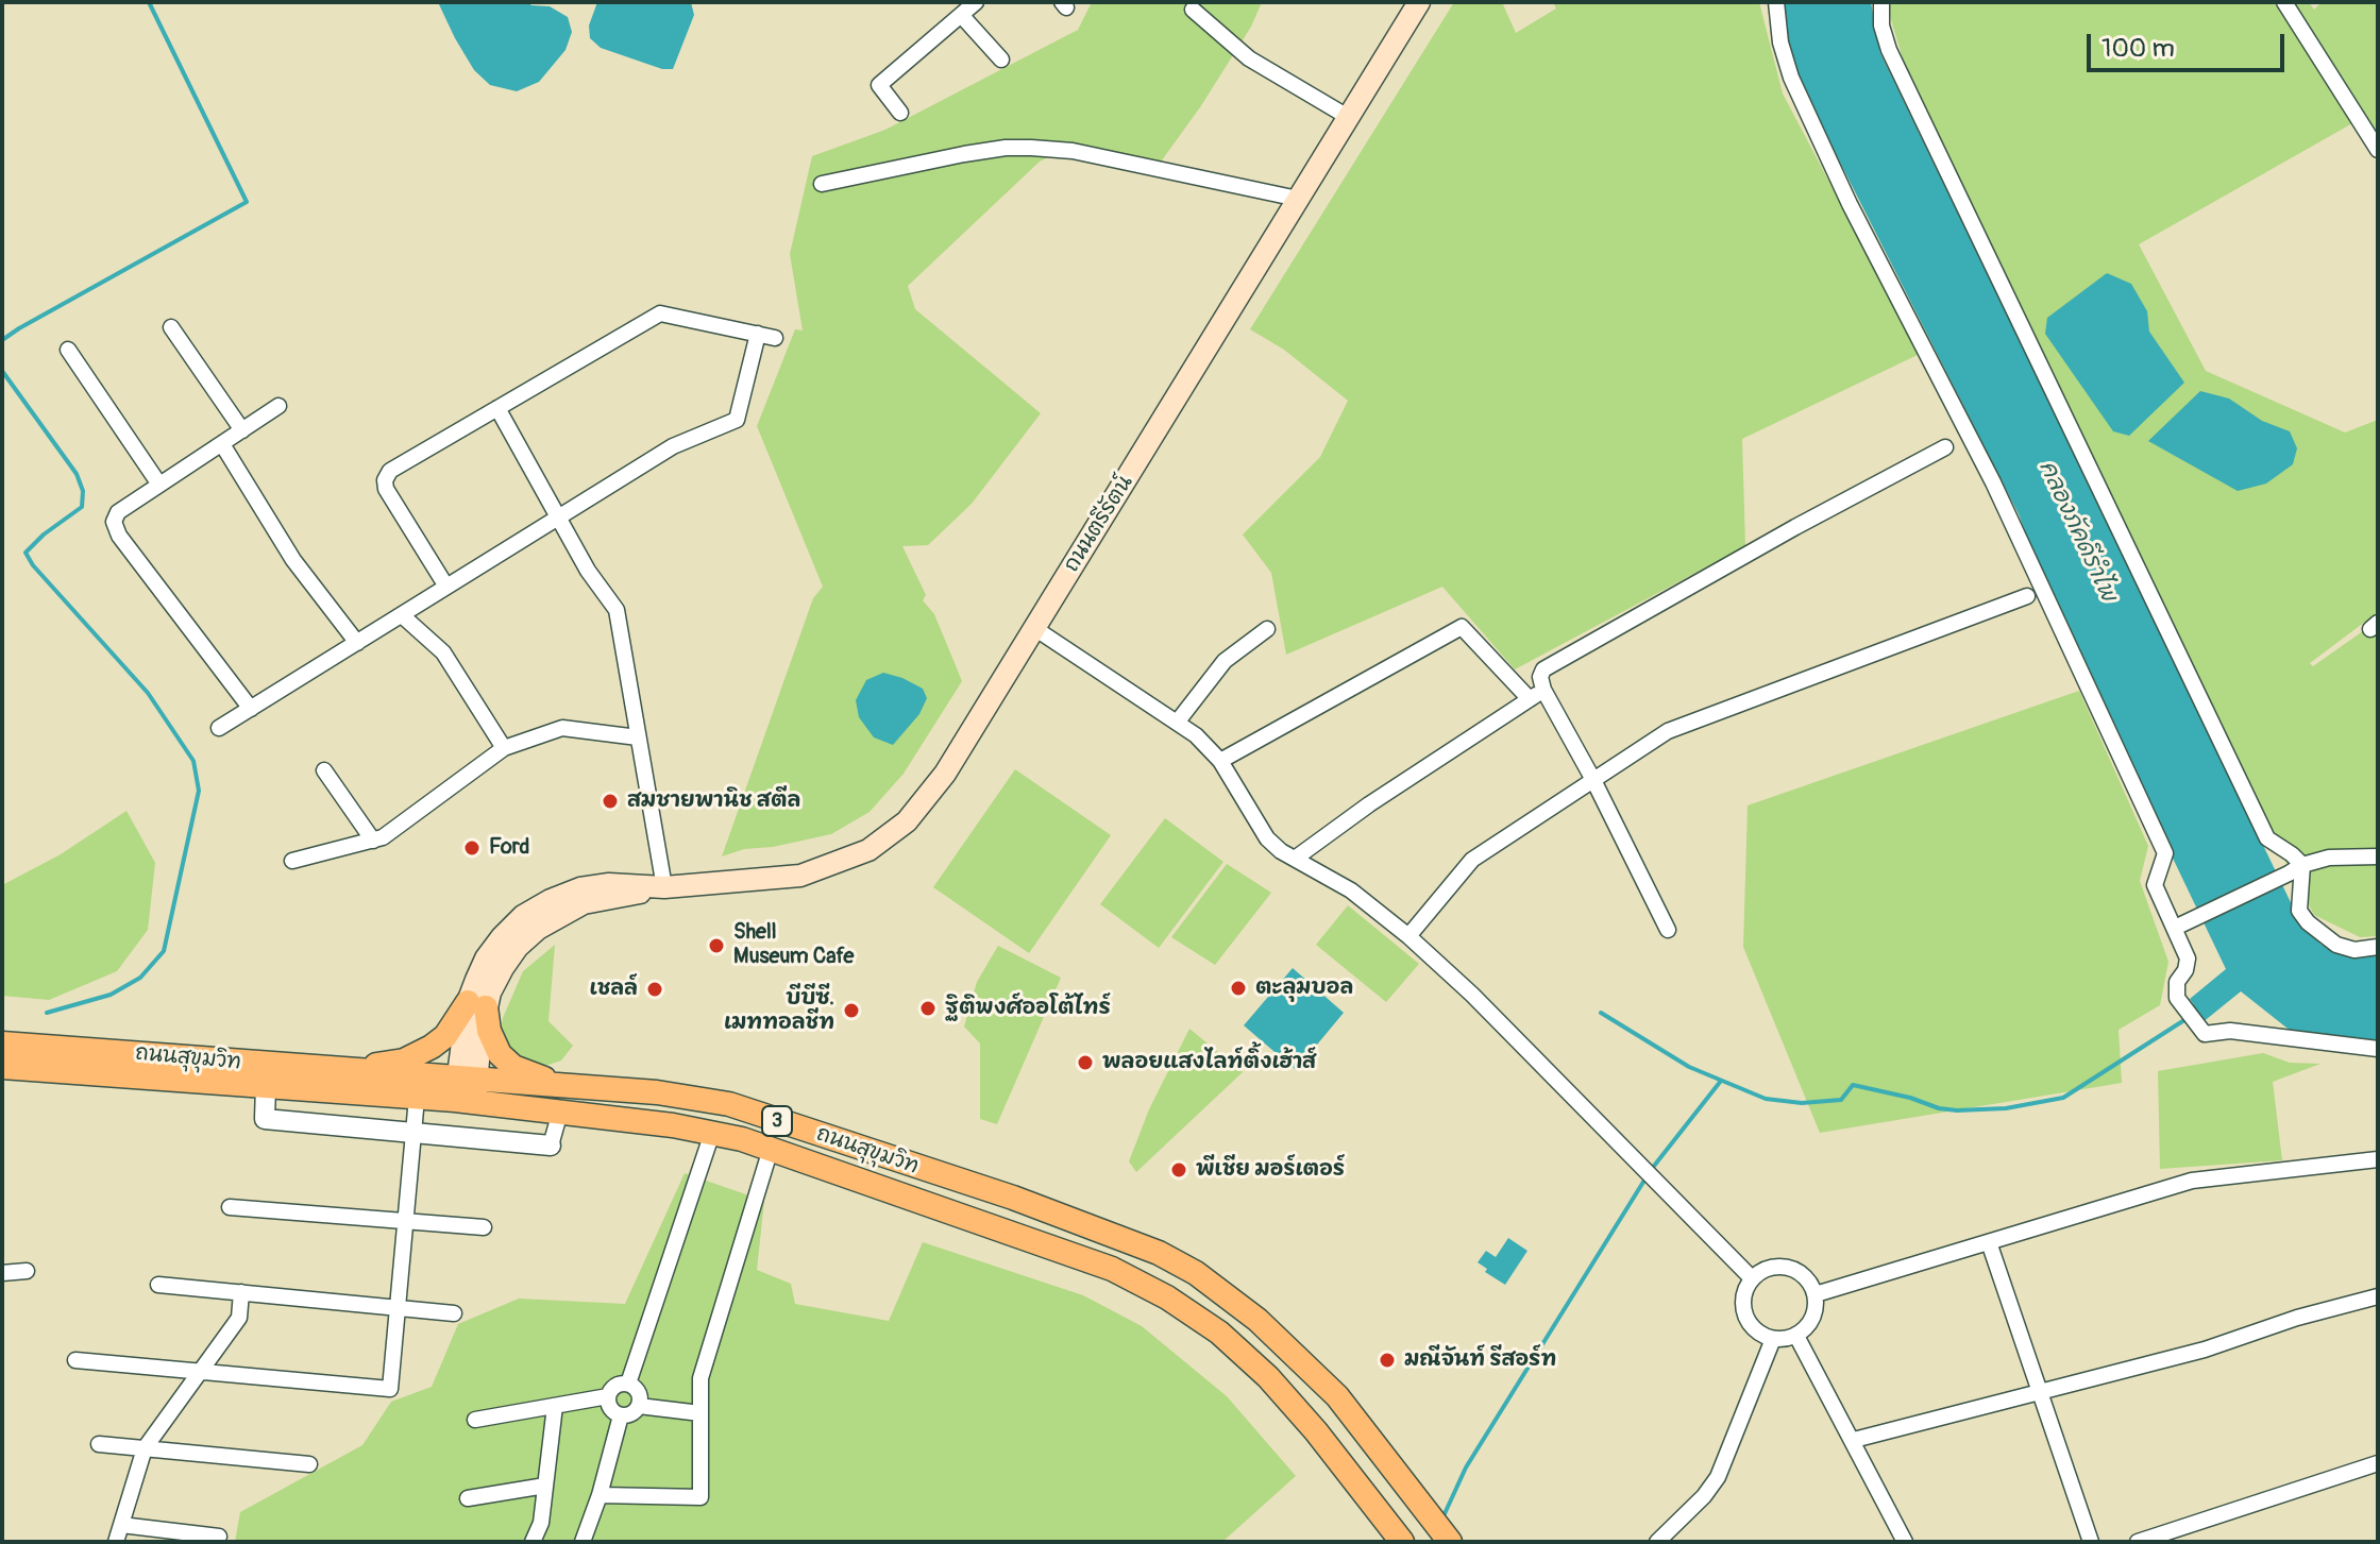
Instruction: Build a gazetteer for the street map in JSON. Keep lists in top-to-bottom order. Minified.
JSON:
{"streets":{"highway":["ถนนสุขุมวิท","3"],"main road":["ถนนตรีรัตน์"]},"crossings":[["ถนนตรีรัตน์","ถนนสุขุมวิท"]],"water":["คลองภัคดีรำไพ"],"places":["สมชายพานิช สตีล","Ford","Shell Museum Cafe","ตะลุมบอล","เชลล์","ฐิติพงศ์ออโต้ไทร์","บีบีซี. เมททอลชีท","พลอยแสงไลท์ติ้งเฮ้าส์","พีเชีย มอร์เตอร์","มณีจันท์ รีสอร์ท"],"scale_bar":"100 m"}
